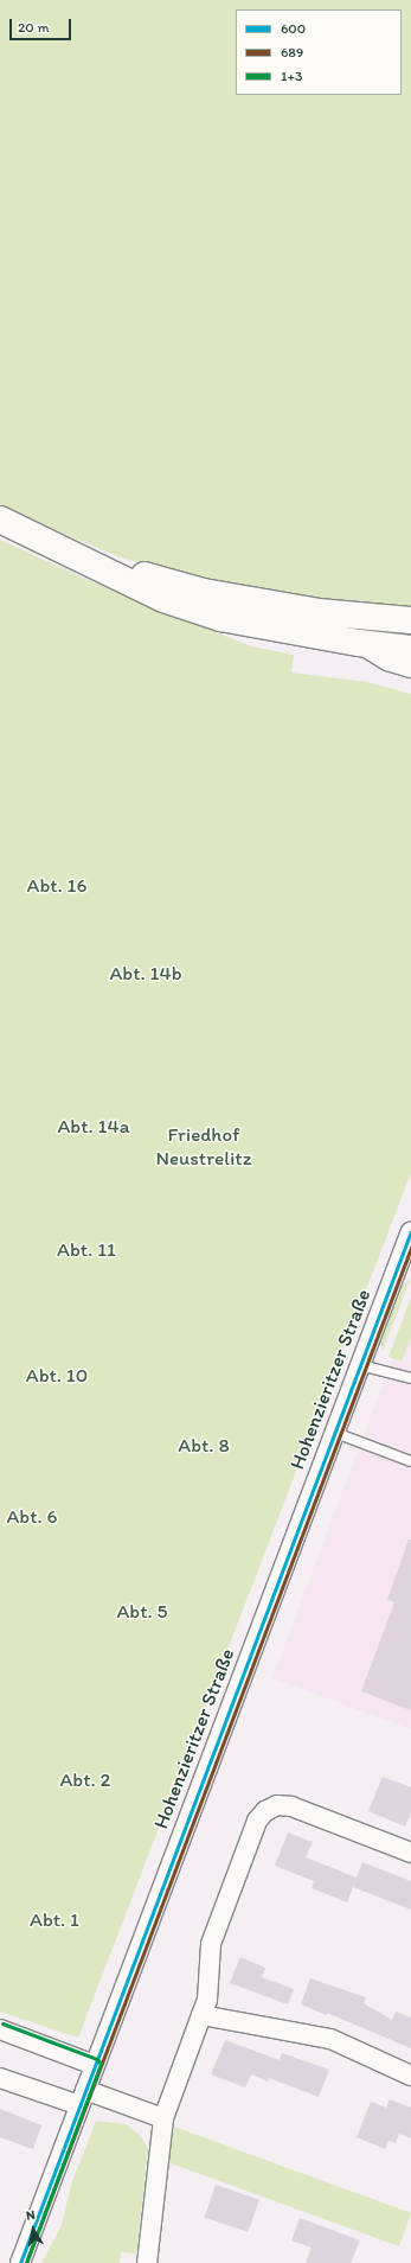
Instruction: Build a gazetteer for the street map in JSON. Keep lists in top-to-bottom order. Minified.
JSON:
{"streets":{"street":["Hohenzieritzer Straße"]},"parks":["Abt. 16","Abt. 14b","Abt. 14a","Friedhof Neustrelitz","Abt. 11","Abt. 10","Abt. 8","Abt. 6","Abt. 5","Abt. 2","Abt. 1"],"lines":["transit line 600","transit line 689","transit line 1+3"],"legend":["600","689","1+3"],"scale_bar":"20 m","north":"top"}
